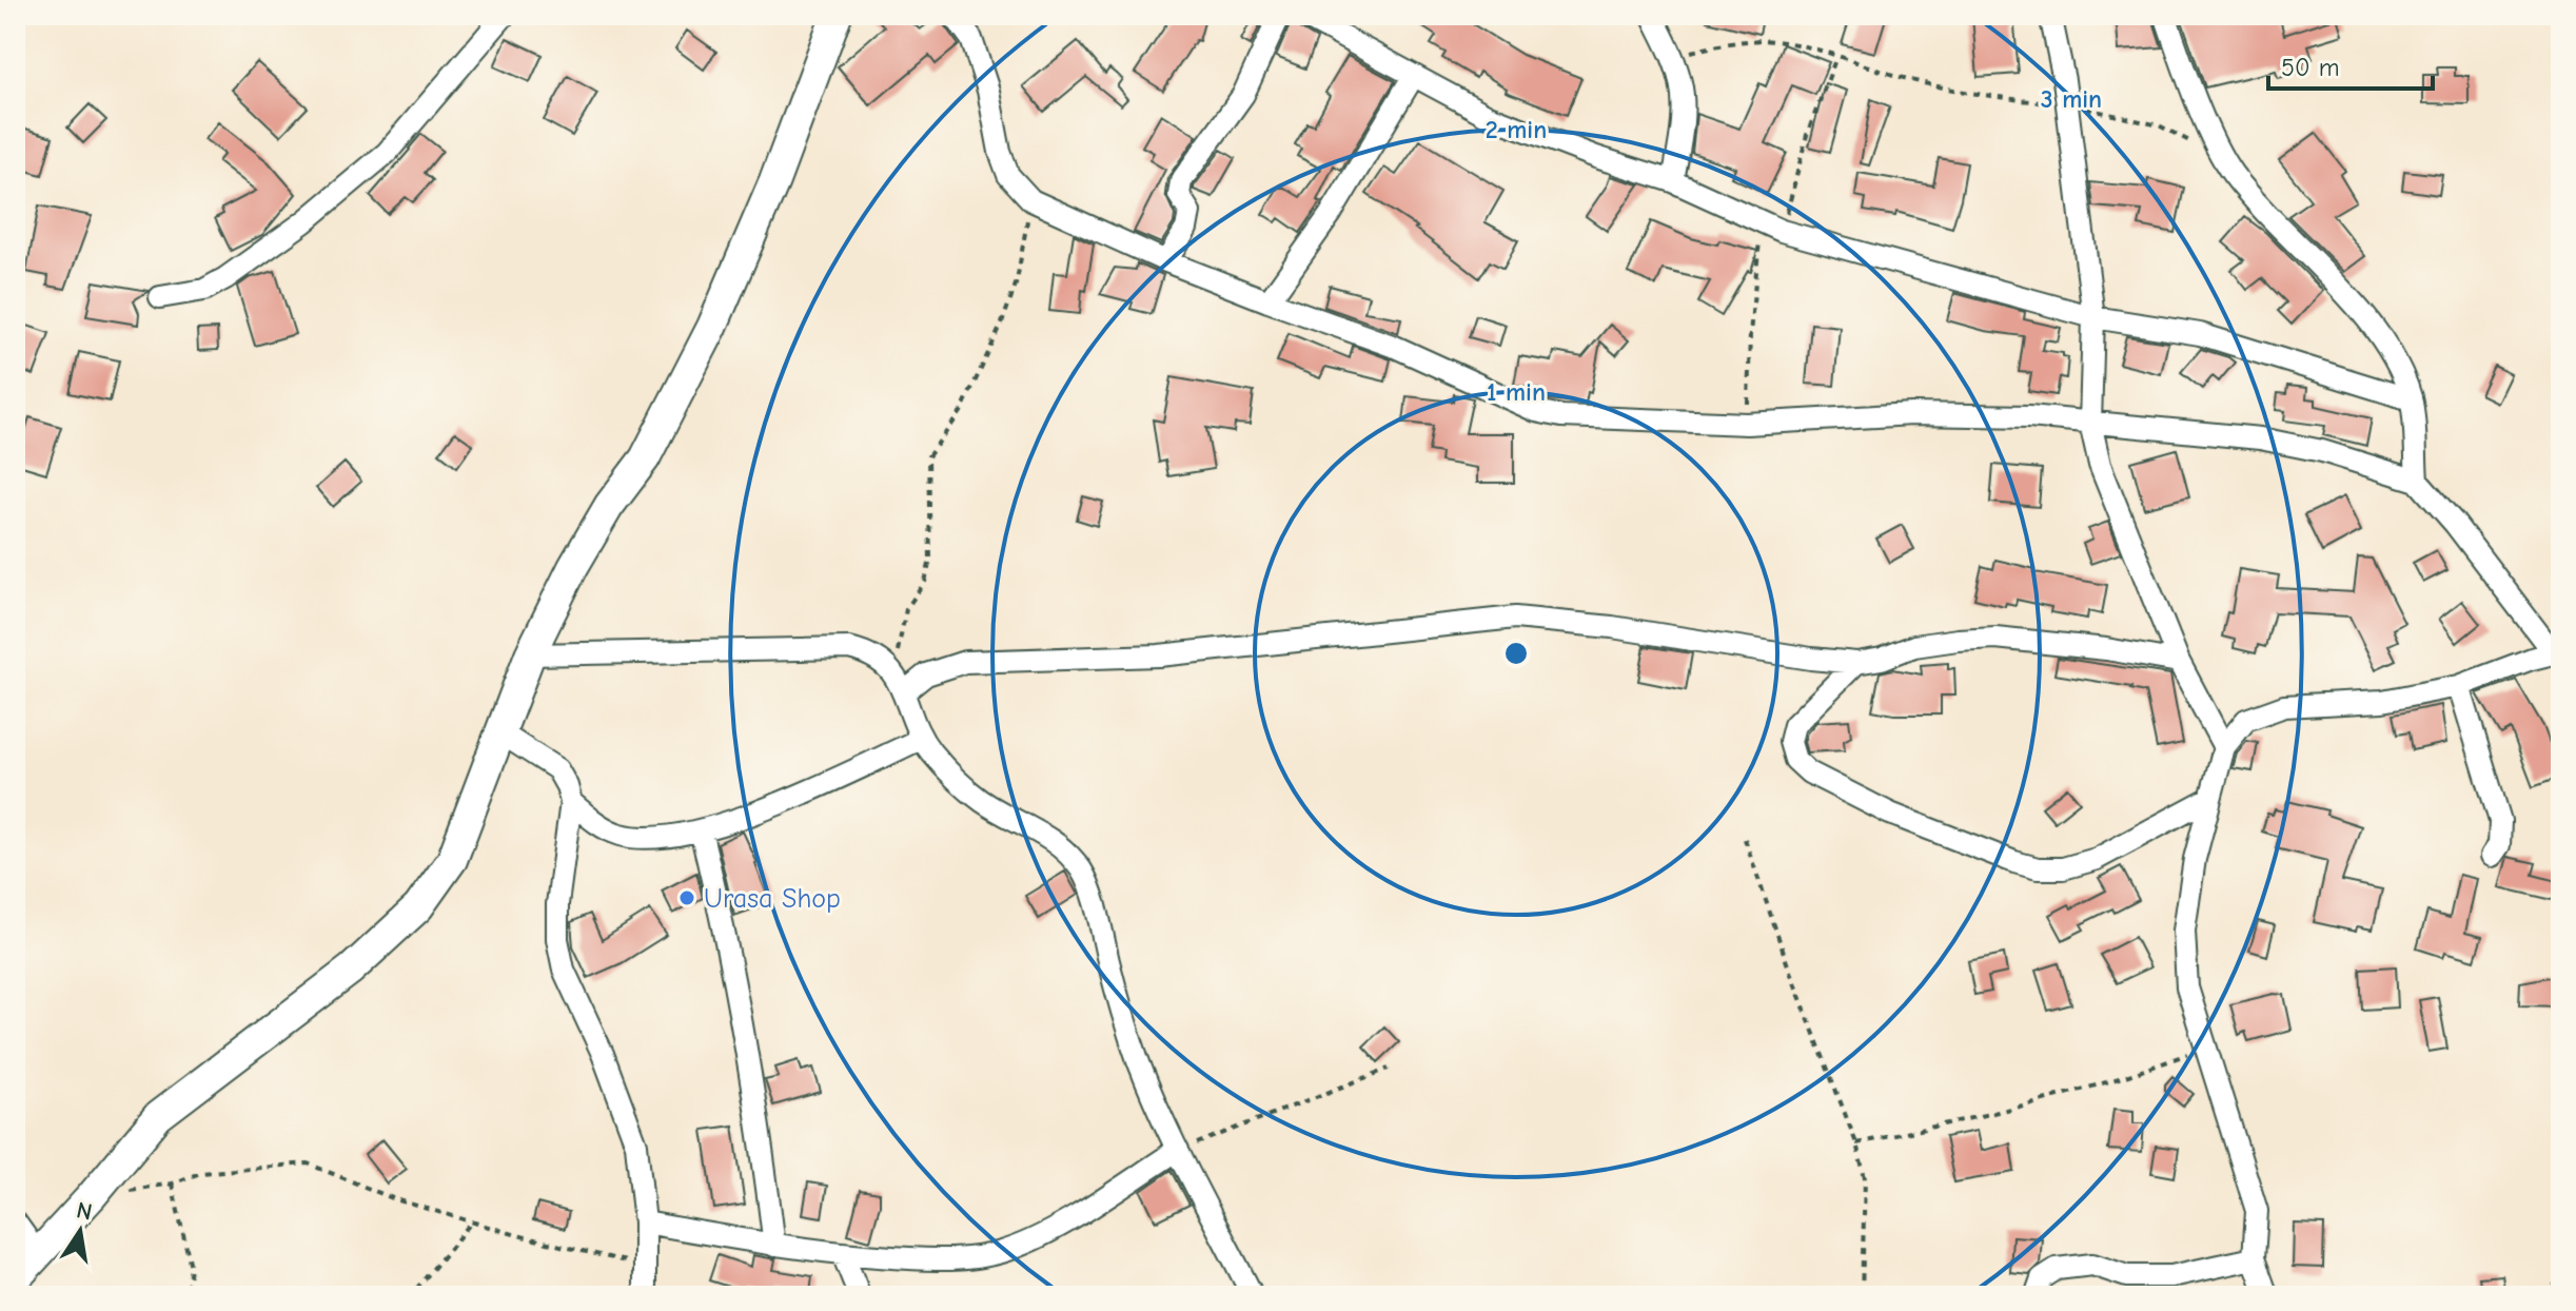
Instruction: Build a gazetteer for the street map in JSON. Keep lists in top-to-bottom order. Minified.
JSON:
{"places":["Urasa Shop"],"scale_bar":"50 m","north":"top","rings":["3 min","2 min","1 min"]}
